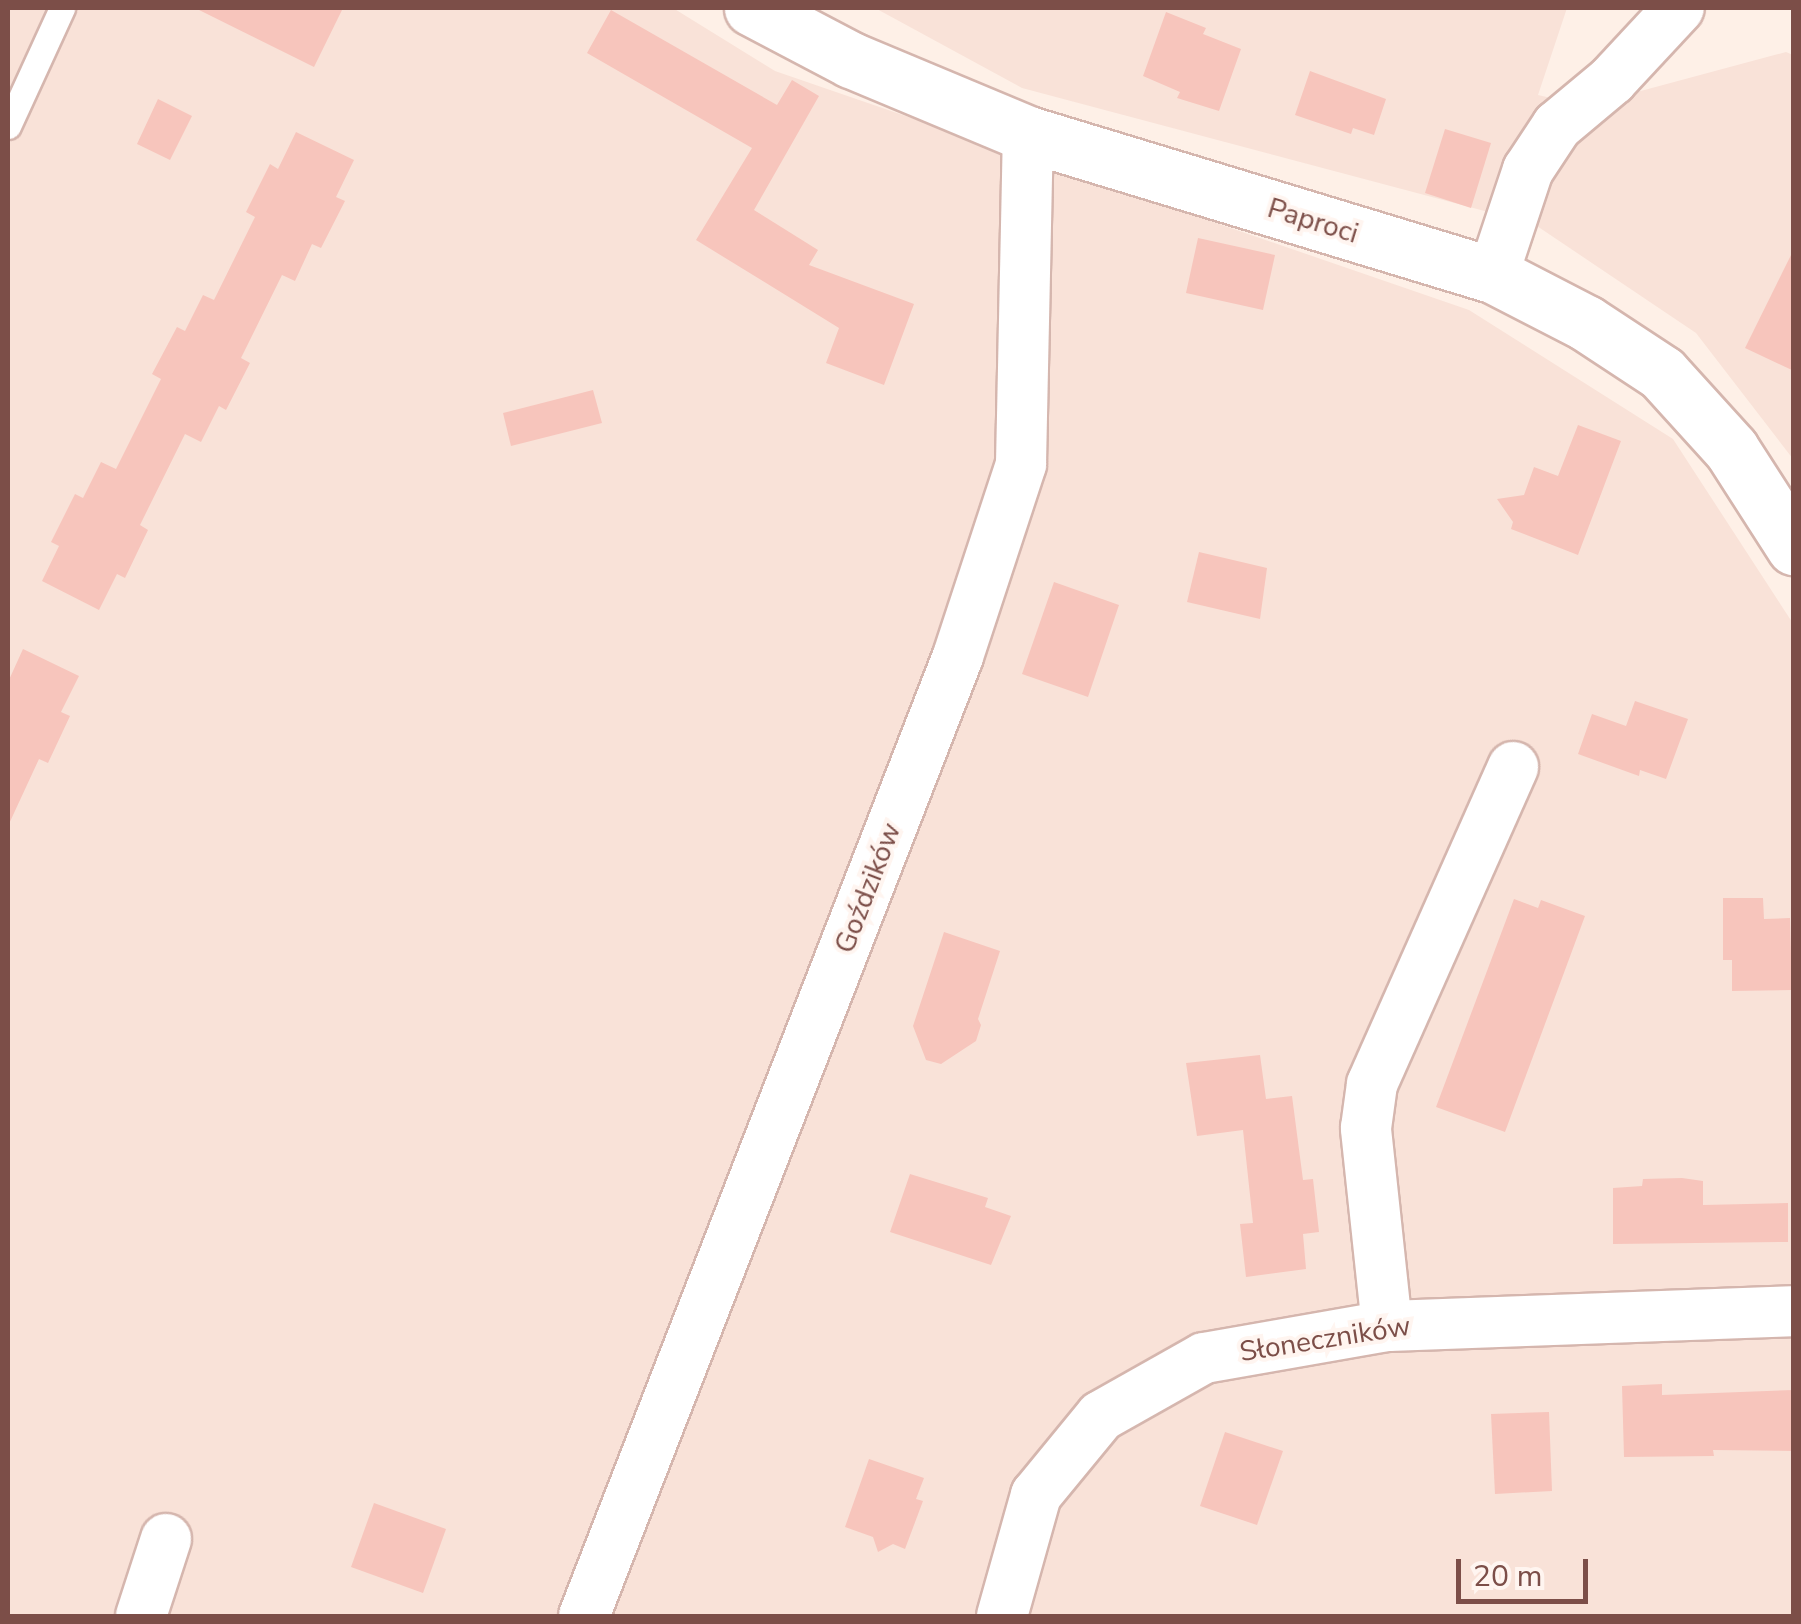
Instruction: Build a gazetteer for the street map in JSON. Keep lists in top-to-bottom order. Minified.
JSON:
{"streets":{"street":["Paproci","Goździków","Słoneczników"]},"crossings":[["Paproci","Goździków"]],"scale_bar":"20 m"}
